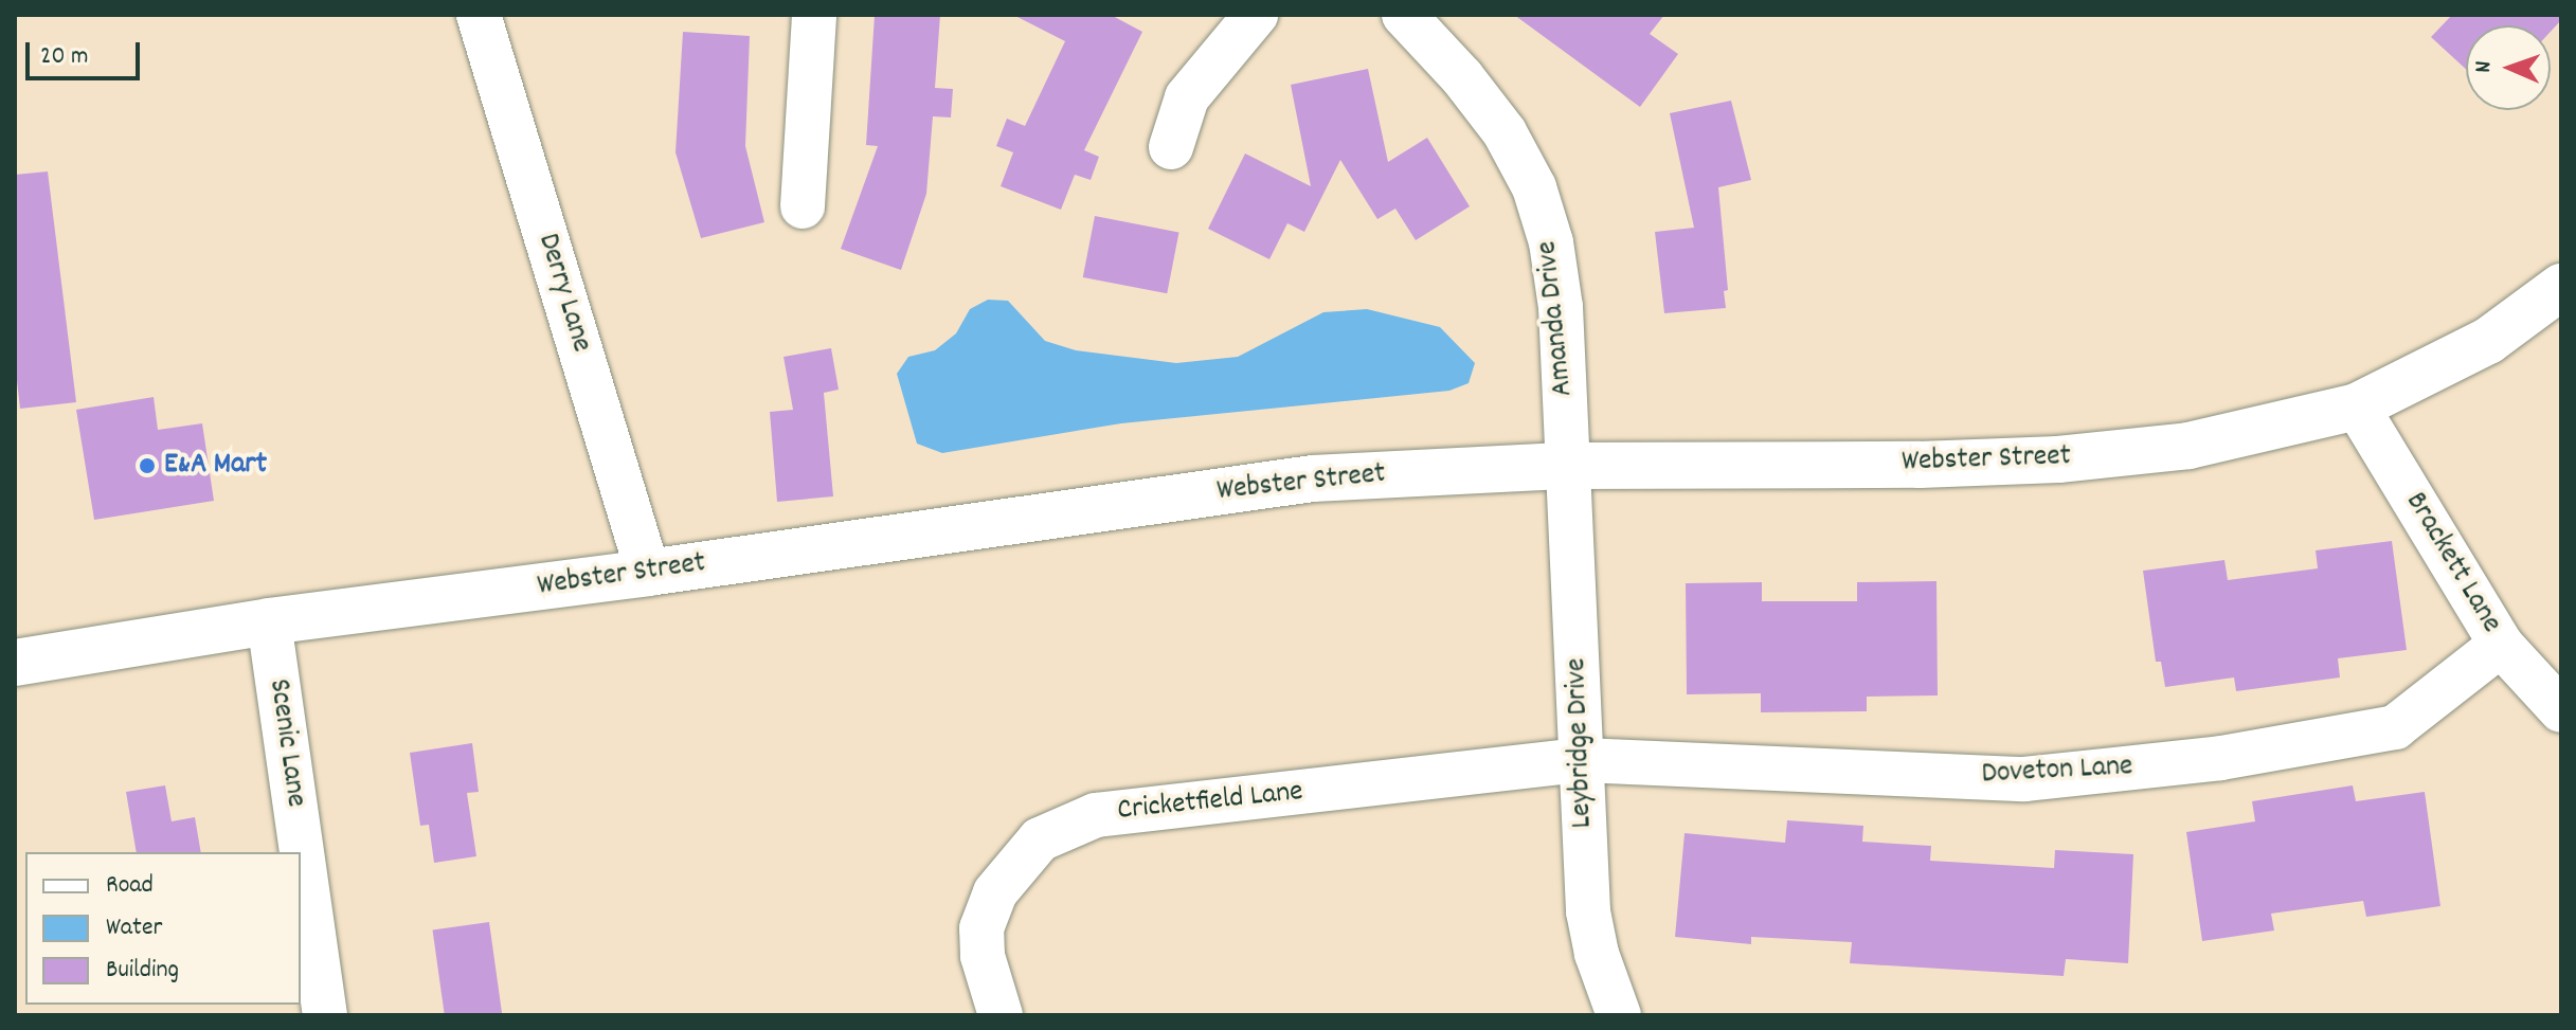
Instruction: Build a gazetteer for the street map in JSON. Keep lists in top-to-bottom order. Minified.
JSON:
{"streets":{"main road":["Webster Street"],"street":["Derry Lane","Amanda Drive","Brackett Lane","Scenic Lane","Leybridge Drive","Doveton Lane","Cricketfield Lane"]},"crossings":[["Derry Lane","Webster Street"],["Amanda Drive","Webster Street"],["Amanda Drive","Leybridge Drive"],["Webster Street","Brackett Lane"],["Webster Street","Scenic Lane"],["Webster Street","Leybridge Drive"],["Brackett Lane","Doveton Lane"],["Leybridge Drive","Doveton Lane"],["Leybridge Drive","Cricketfield Lane"],["Doveton Lane","Cricketfield Lane"]],"places":["E&A Mart"],"legend":["Road","Water","Building"],"scale_bar":"20 m","north":"left"}
